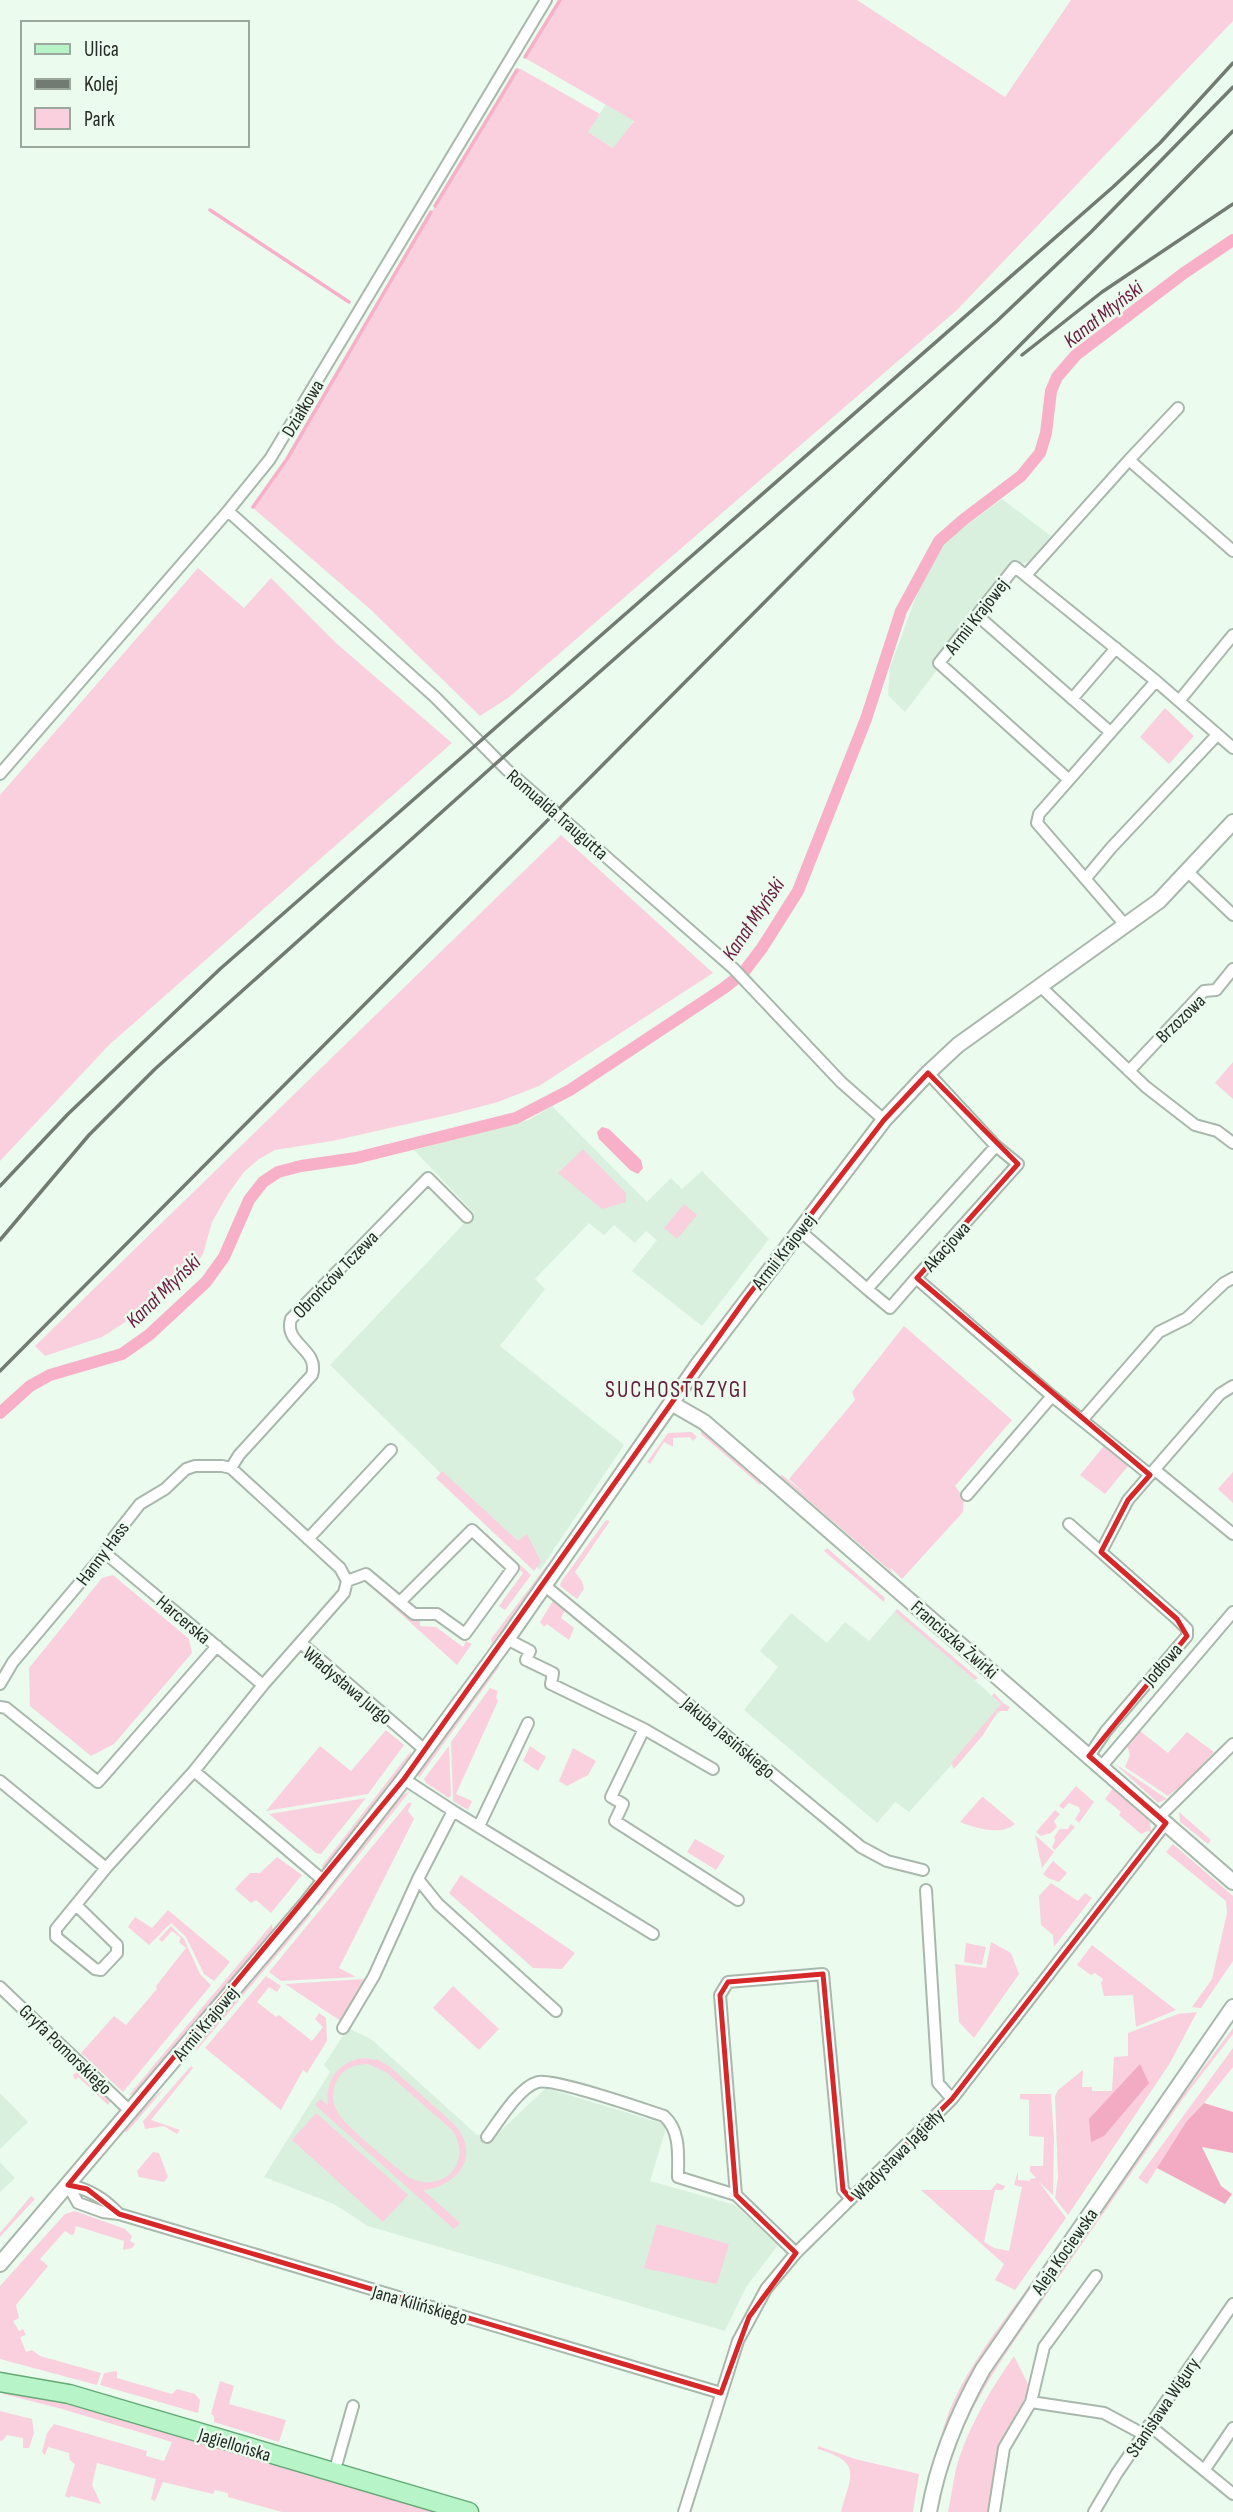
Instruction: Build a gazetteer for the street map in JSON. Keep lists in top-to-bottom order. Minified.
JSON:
{"streets":{"main road":["Jagiellońska"],"street":["Działkowa","Armii Krajowej","Romualda Traugutta","Brzozowa","Akacjowa","Obrońców Tczewa","Hanny Hass","Harcerska","Franciszka Żwirki","Jodłowa","Władysława Jurgo","Jakuba Jasińskiego","Gryfa Pomorskiego","Władysława Jagiełły","Aleja Kociewska","Jana Kilińskiego","Stanisława Wigury"]},"crossings":[["Działkowa","Romualda Traugutta"],["Armii Krajowej","Romualda Traugutta"],["Armii Krajowej","Akacjowa"],["Armii Krajowej","Franciszka Żwirki"],["Armii Krajowej","Władysława Jurgo"],["Armii Krajowej","Jakuba Jasińskiego"],["Armii Krajowej","Gryfa Pomorskiego"],["Armii Krajowej","Jana Kilińskiego"],["Obrońców Tczewa","Hanny Hass"],["Hanny Hass","Harcerska"],["Harcerska","Władysława Jurgo"],["Franciszka Żwirki","Jodłowa"],["Franciszka Żwirki","Władysława Jagiełły"],["Władysława Jagiełły","Jana Kilińskiego"]],"districts":["SUCHOSTRZYGI"],"water":["Kanał Młyński"],"legend":["Ulica","Kolej","Park"]}
